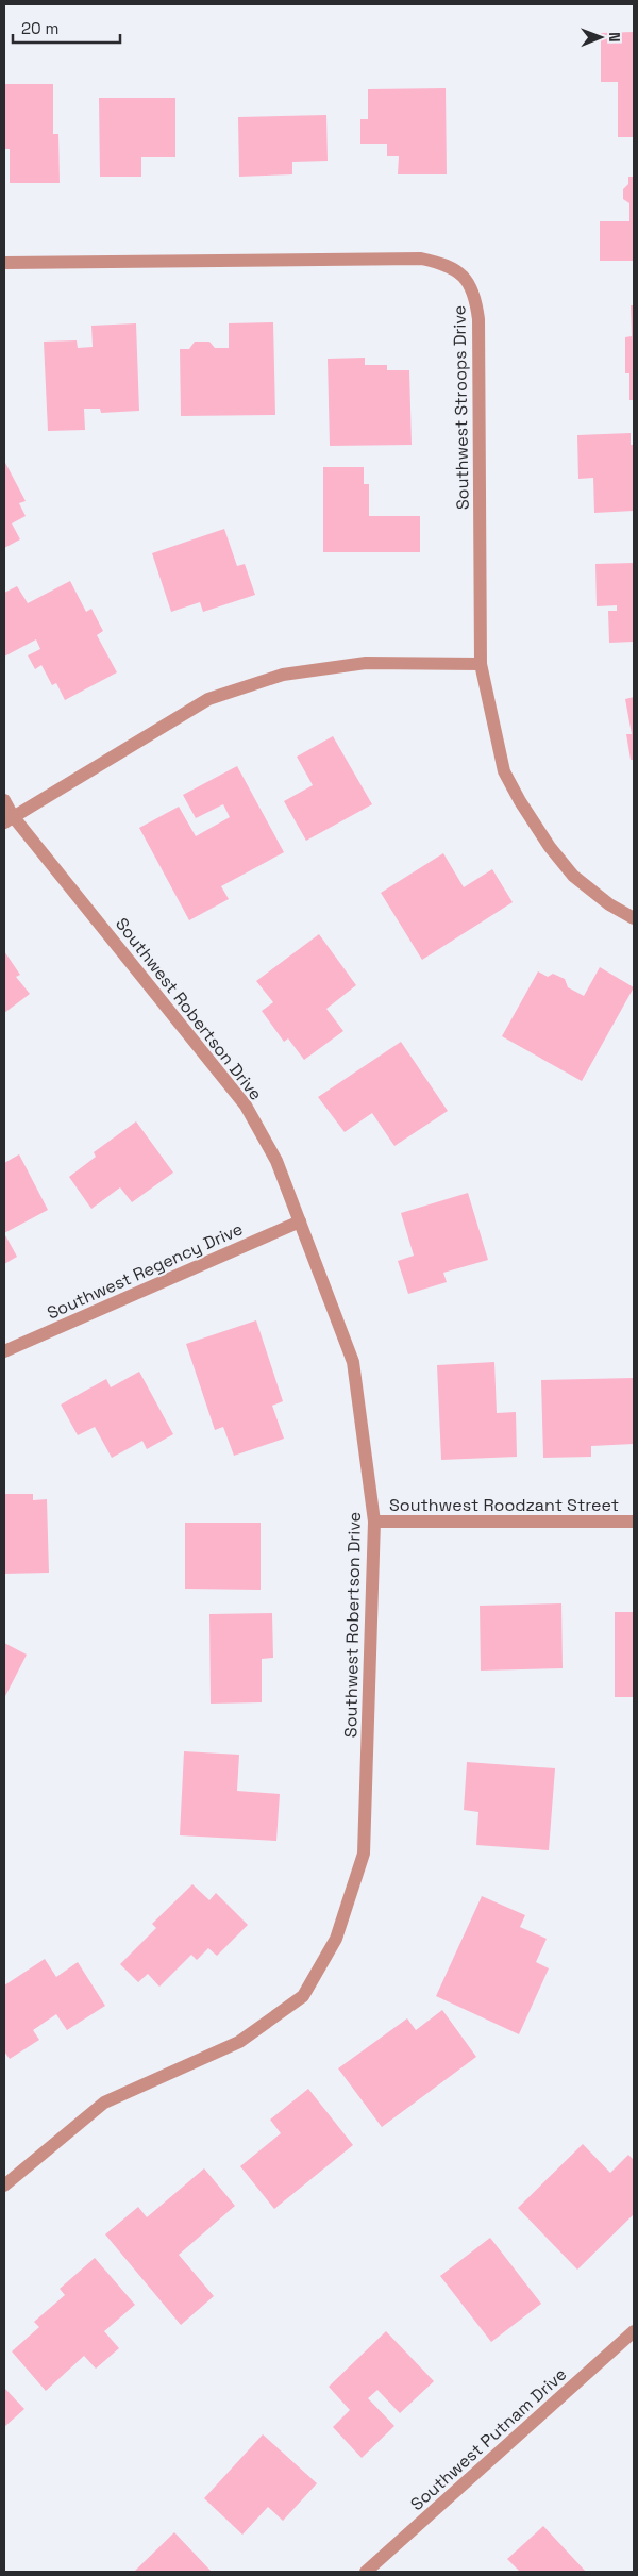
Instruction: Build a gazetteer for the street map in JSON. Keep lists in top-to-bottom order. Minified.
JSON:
{"streets":{"street":["Southwest Stroops Drive","Southwest Robertson Drive","Southwest Regency Drive","Southwest Roodzant Street","Southwest Putnam Drive"]},"crossings":[["Southwest Robertson Drive","Southwest Regency Drive"],["Southwest Robertson Drive","Southwest Roodzant Street"]],"scale_bar":"20 m","north":"right"}
